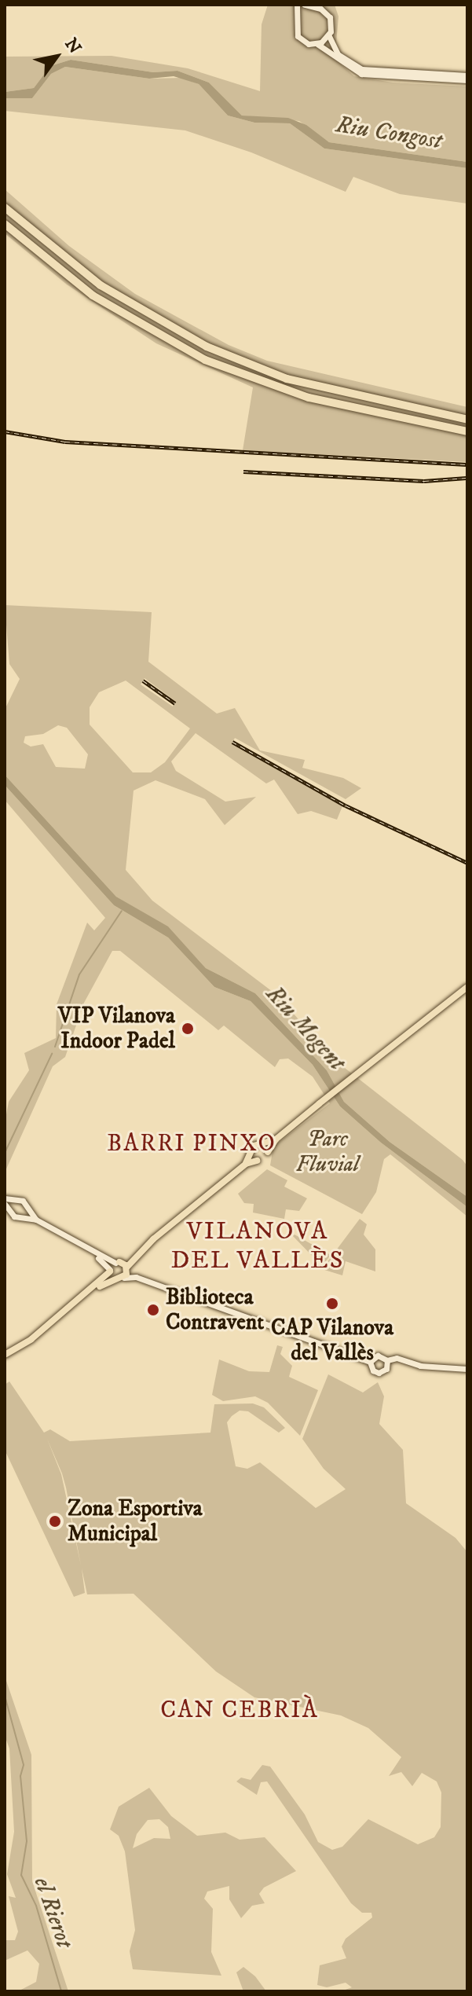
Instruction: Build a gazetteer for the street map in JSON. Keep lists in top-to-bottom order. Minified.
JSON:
{"districts":["BARRI PINXO","VILANOVA DEL VALLÈS","CAN CEBRIÀ"],"water":["Riu Congost","Riu Mogent","el Rierot"],"parks":["Parc Fluvial"],"places":["VIP Vilanova Indoor Padel","CAP Vilanova del Vallès","Biblioteca Contravent","Zona Esportiva Municipal"],"north":"top right"}
